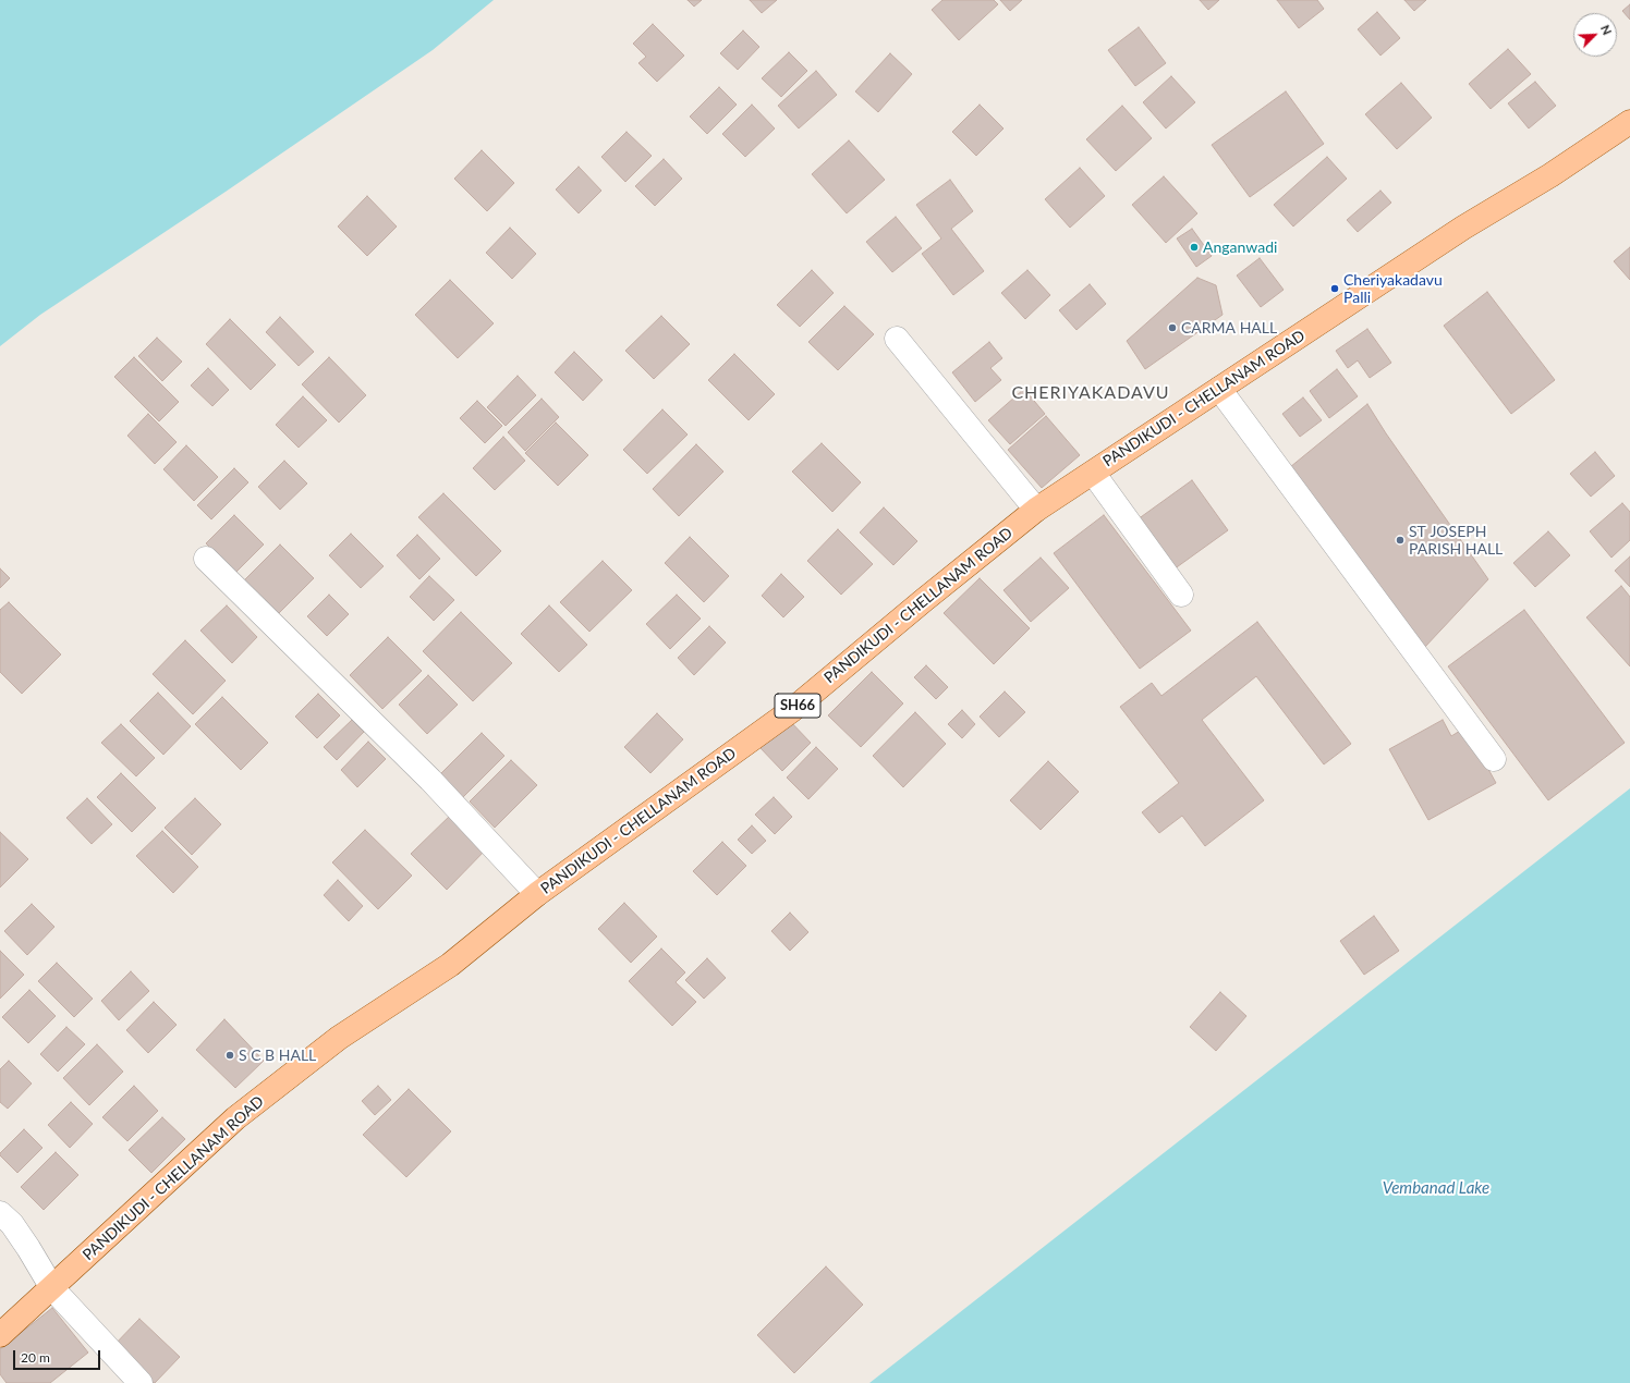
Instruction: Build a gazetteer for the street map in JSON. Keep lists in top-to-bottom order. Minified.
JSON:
{"streets":{"main road":["PANDIKUDI - CHELLANAM ROAD","SH66"]},"districts":["CHERIYAKADAVU"],"water":["Vembanad Lake"],"places":["Anganwadi","Cheriyakadavu Palli","CARMA HALL","ST JOSEPH PARISH HALL","S C B HALL"],"scale_bar":"20 m","north":"top right"}
